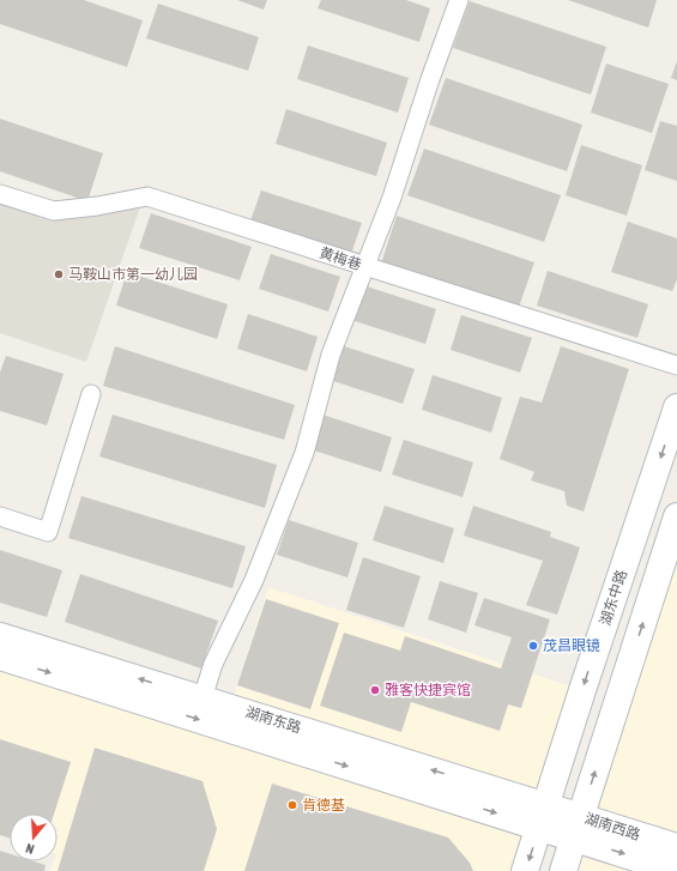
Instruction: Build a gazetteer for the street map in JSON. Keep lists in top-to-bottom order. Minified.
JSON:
{"streets":{"main road":["湖东中路","湖南东路","湖南西路"],"street":["黄梅巷"]},"crossings":[["湖东中路","湖南东路"]],"places":["马鞍山市第一幼儿园","茂昌眼镜","雅客快捷宾馆","肯德基"],"north":"bottom"}
